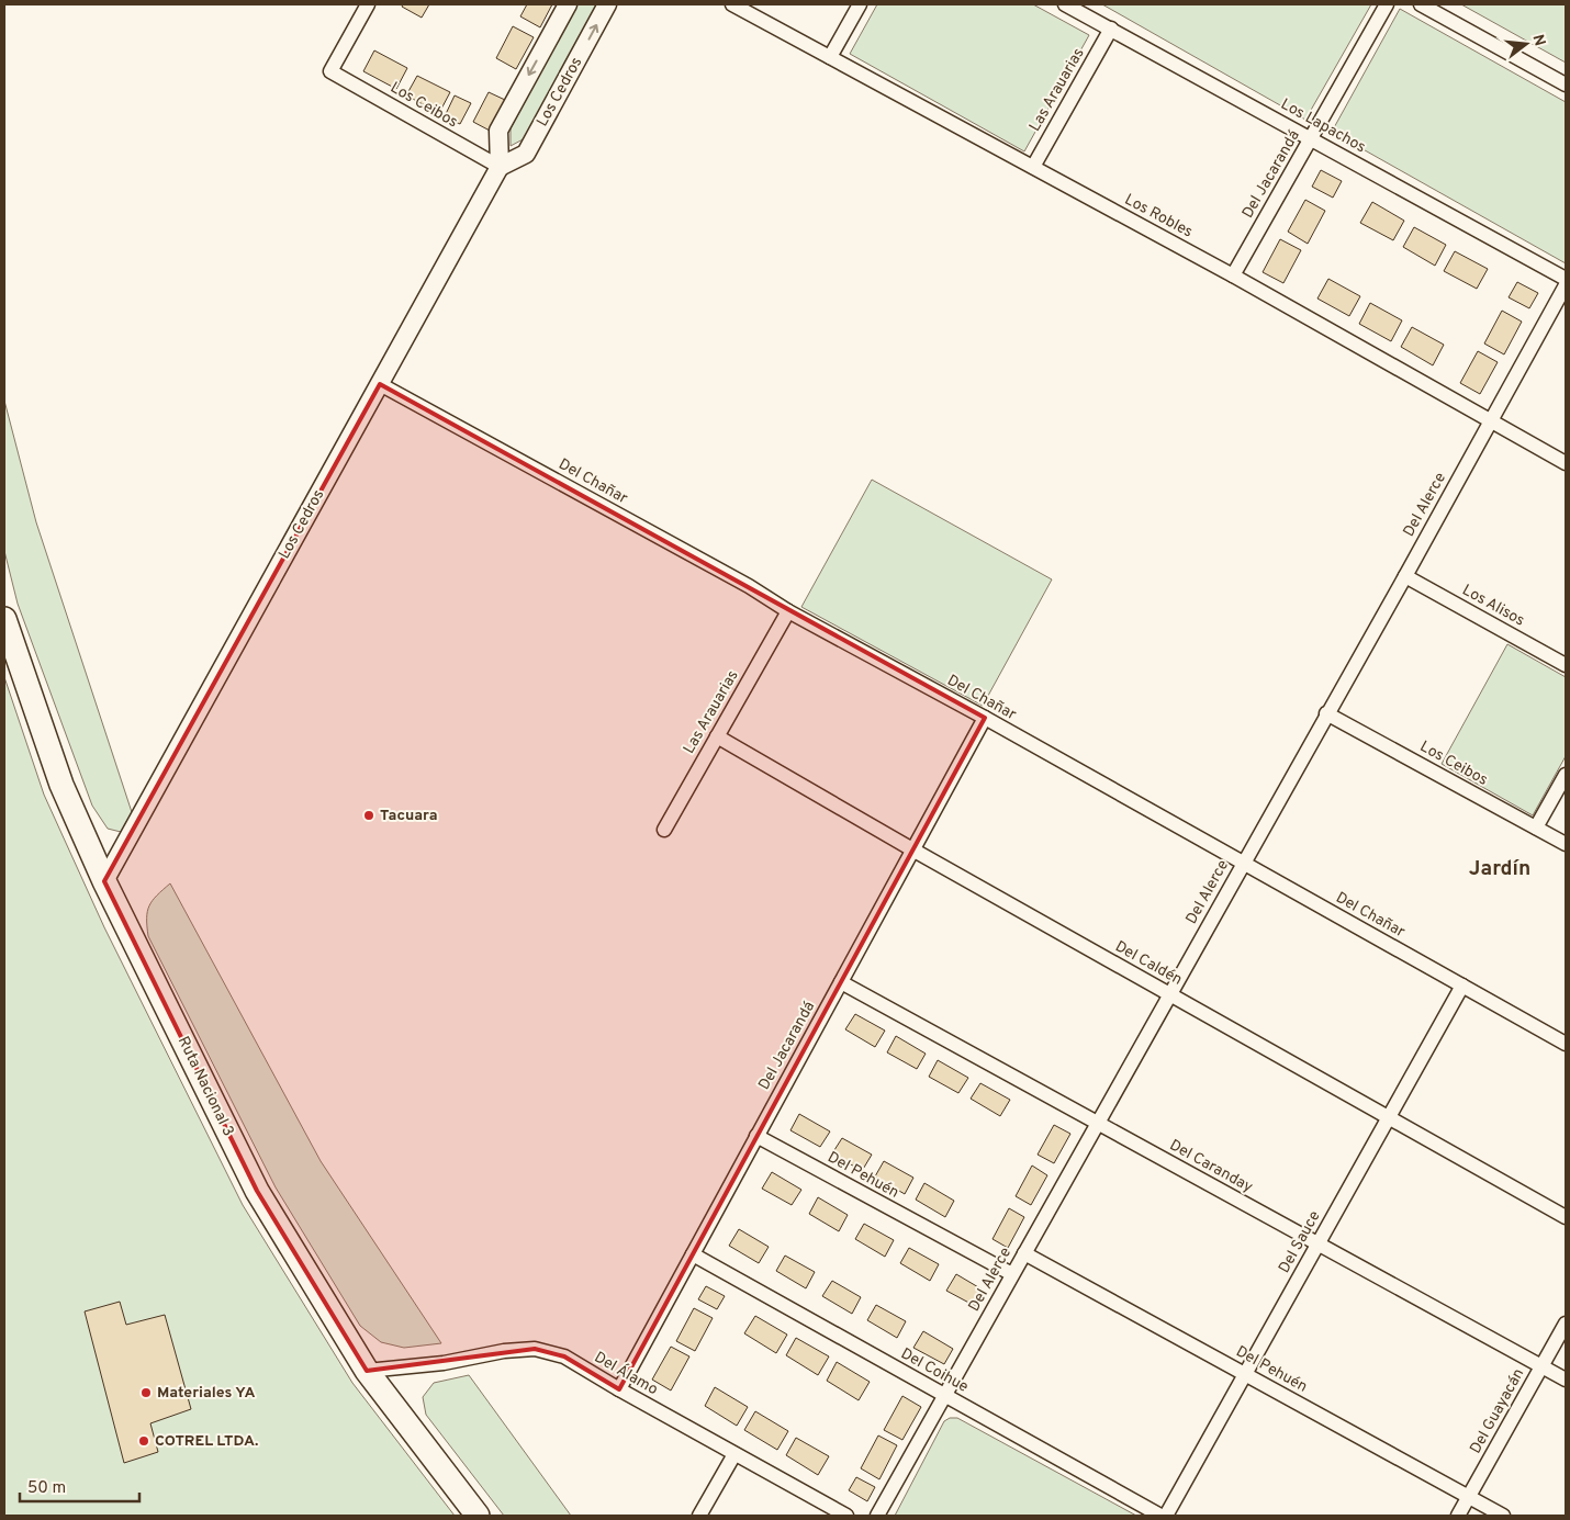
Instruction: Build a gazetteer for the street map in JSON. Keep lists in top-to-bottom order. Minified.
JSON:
{"streets":{"highway":["Ruta Nacional 3"],"street":["Las Arauarias","Los Cedros","Los Ceibos","Los Lapachos","Del Jacarandá","Los Robles","Del Chañar","Del Alerce","Los Alisos","Del Caldén","Del Caranday","Del Pehuén","Del Sauce","Del Coihue","Del Álamo","Del Guayacán"]},"crossings":[["Las Arauarias","Los Lapachos"],["Las Arauarias","Los Robles"],["Las Arauarias","Del Chañar"],["Las Arauarias","Del Caldén"],["Los Cedros","Los Ceibos"],["Los Cedros","Del Chañar"],["Los Cedros","Ruta Nacional 3"],["Los Ceibos","Del Alerce"],["Los Lapachos","Del Jacarandá"],["Del Jacarandá","Los Robles"],["Del Jacarandá","Del Chañar"],["Del Jacarandá","Del Caldén"],["Del Jacarandá","Del Caranday"],["Del Jacarandá","Del Pehuén"],["Del Jacarandá","Del Coihue"],["Del Jacarandá","Del Álamo"],["Los Robles","Del Alerce"],["Del Chañar","Del Alerce"],["Del Chañar","Del Sauce"],["Del Alerce","Los Alisos"],["Del Alerce","Del Caldén"],["Del Alerce","Del Caranday"],["Del Alerce","Del Pehuén"],["Del Alerce","Del Coihue"],["Del Caldén","Del Sauce"],["Ruta Nacional 3","Del Álamo"],["Del Caranday","Del Sauce"],["Del Caranday","Del Guayacán"],["Del Pehuén","Del Sauce"],["Del Pehuén","Del Guayacán"]],"districts":["Jardín"],"places":["Tacuara","Materiales YA","COTREL LTDA."],"scale_bar":"50 m","north":"right"}
